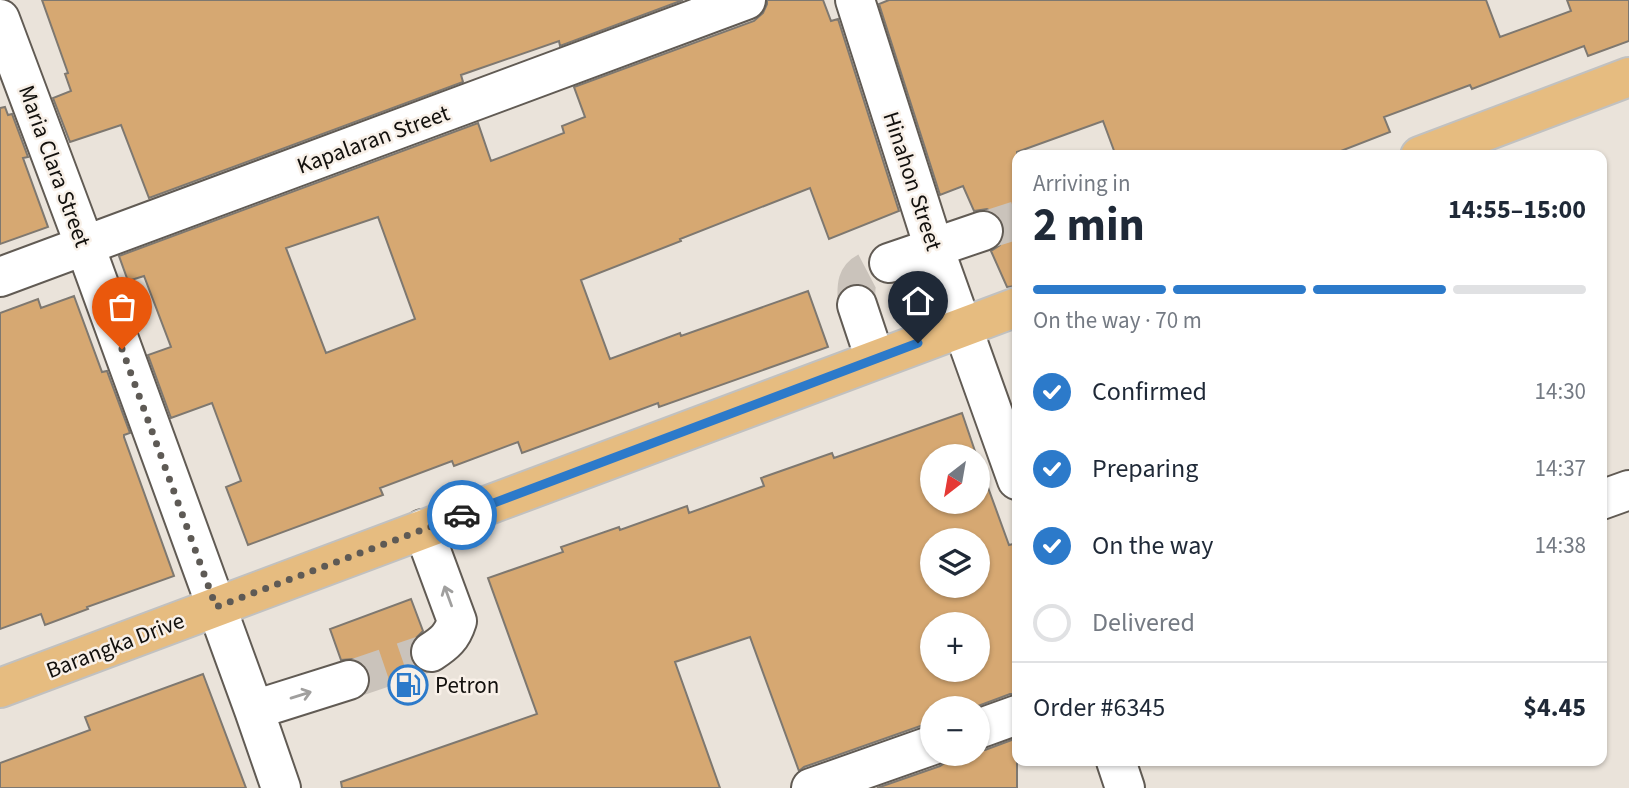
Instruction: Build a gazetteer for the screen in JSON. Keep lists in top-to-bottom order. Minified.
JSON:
{"streets":{"main road":["Barangka Drive"],"street":["Kapalaran Street","Maria Clara Street","Hinahon Street"]},"crossings":[["Kapalaran Street","Maria Clara Street"],["Maria Clara Street","Barangka Drive"],["Hinahon Street","Barangka Drive"]],"places":{"fuel station":["Petron"]},"north":"bottom left","page":{"heading":["2 min","Arriving in","14:55–15:00"],"panel":["Order #6345","$4.45"],"bar":"On the way · 70 m","list":[["Confirmed","14:30"],["Preparing","14:37"],["On the way","14:38"],"Delivered"],"map_buttons":["+","−"]}}
